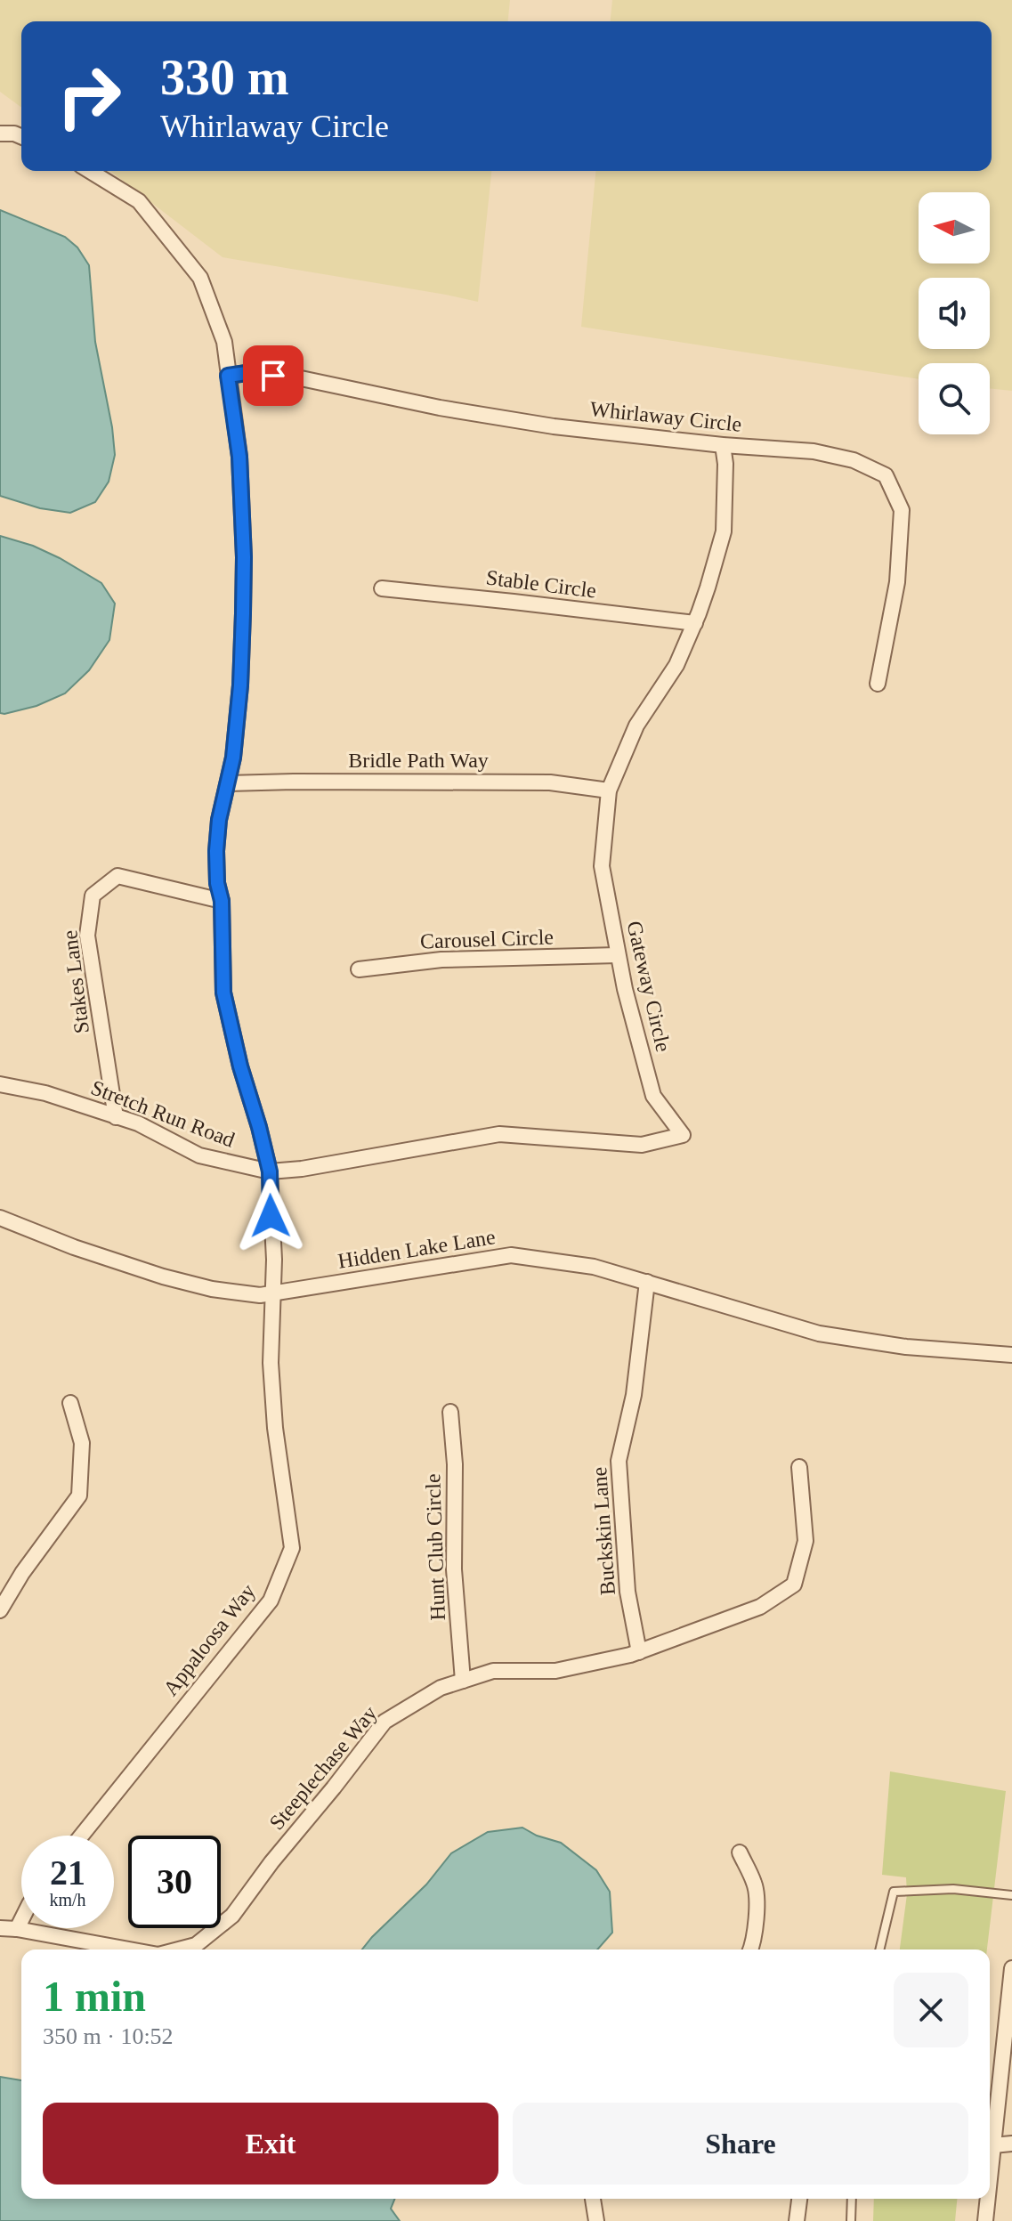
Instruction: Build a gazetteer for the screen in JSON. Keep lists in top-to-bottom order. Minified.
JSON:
{"streets":{"street":["Whirlaway Circle","Stable Circle","Bridle Path Way","Carousel Circle","Stakes Lane","Gateway Circle","Stretch Run Road","Hidden Lake Lane","Buckskin Lane","Hunt Club Circle","Appaloosa Way","Steeplechase Way"]},"crossings":[["Whirlaway Circle","Gateway Circle"],["Whirlaway Circle","Appaloosa Way"],["Stable Circle","Gateway Circle"],["Bridle Path Way","Gateway Circle"],["Bridle Path Way","Appaloosa Way"],["Carousel Circle","Gateway Circle"],["Stakes Lane","Stretch Run Road"],["Stakes Lane","Appaloosa Way"],["Gateway Circle","Stretch Run Road"],["Gateway Circle","Appaloosa Way"],["Stretch Run Road","Appaloosa Way"],["Hidden Lake Lane","Buckskin Lane"],["Hidden Lake Lane","Appaloosa Way"],["Buckskin Lane","Steeplechase Way"],["Hunt Club Circle","Steeplechase Way"]],"north":"left","page":{"turn":["330 m","Whirlaway Circle"],"speed":"21 km/h","limit":"30","heading":["1 min","350 m · 10:52"],"buttons":["Exit","Share"]}}
